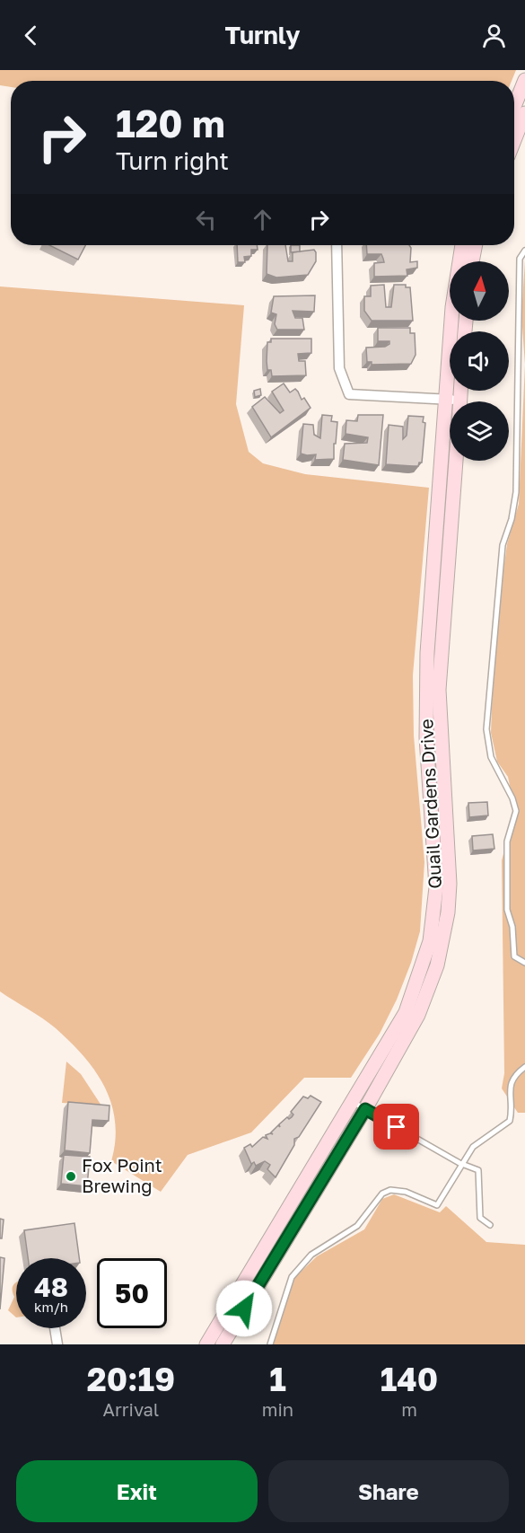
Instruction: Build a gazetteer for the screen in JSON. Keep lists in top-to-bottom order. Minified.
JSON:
{"streets":{"main road":["Quail Gardens Drive"]},"places":["Fox Point Brewing"],"north":"top","page":{"header":"Turnly","turn":["120 m","Turn right"],"speed":"48 km/h","limit":"50","eta":["20:19","Arrival","1","min","140","m"],"buttons":["Exit","Share"]}}
